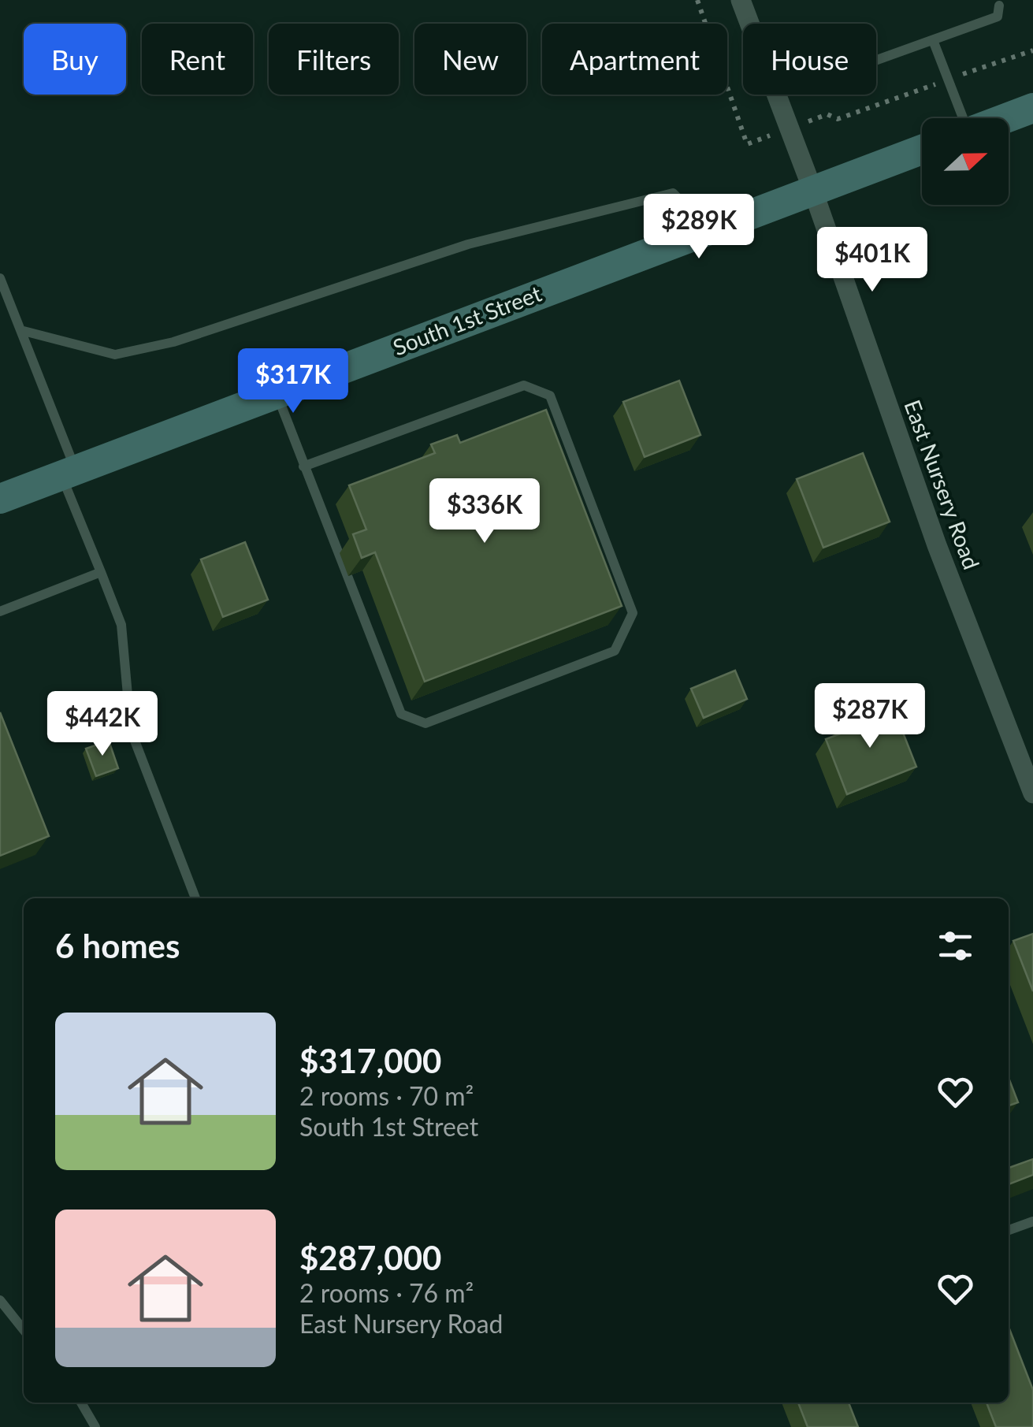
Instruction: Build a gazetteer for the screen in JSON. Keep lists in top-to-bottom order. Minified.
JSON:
{"streets":{"main road":["South 1st Street"],"street":["East Nursery Road"]},"crossings":[["South 1st Street","East Nursery Road"]],"north":"right","page":{"chip":["Buy","Rent","Filters","New","Apartment","House"],"price":["$289K","$401K","$317K","$336K","$287K","$442K"],"heading":"6 homes","list":[{"name":"$317,000","note":"2 rooms · 70 m² · South 1st Street"},{"name":"$287,000","note":"2 rooms · 76 m² · East Nursery Road"}]}}
